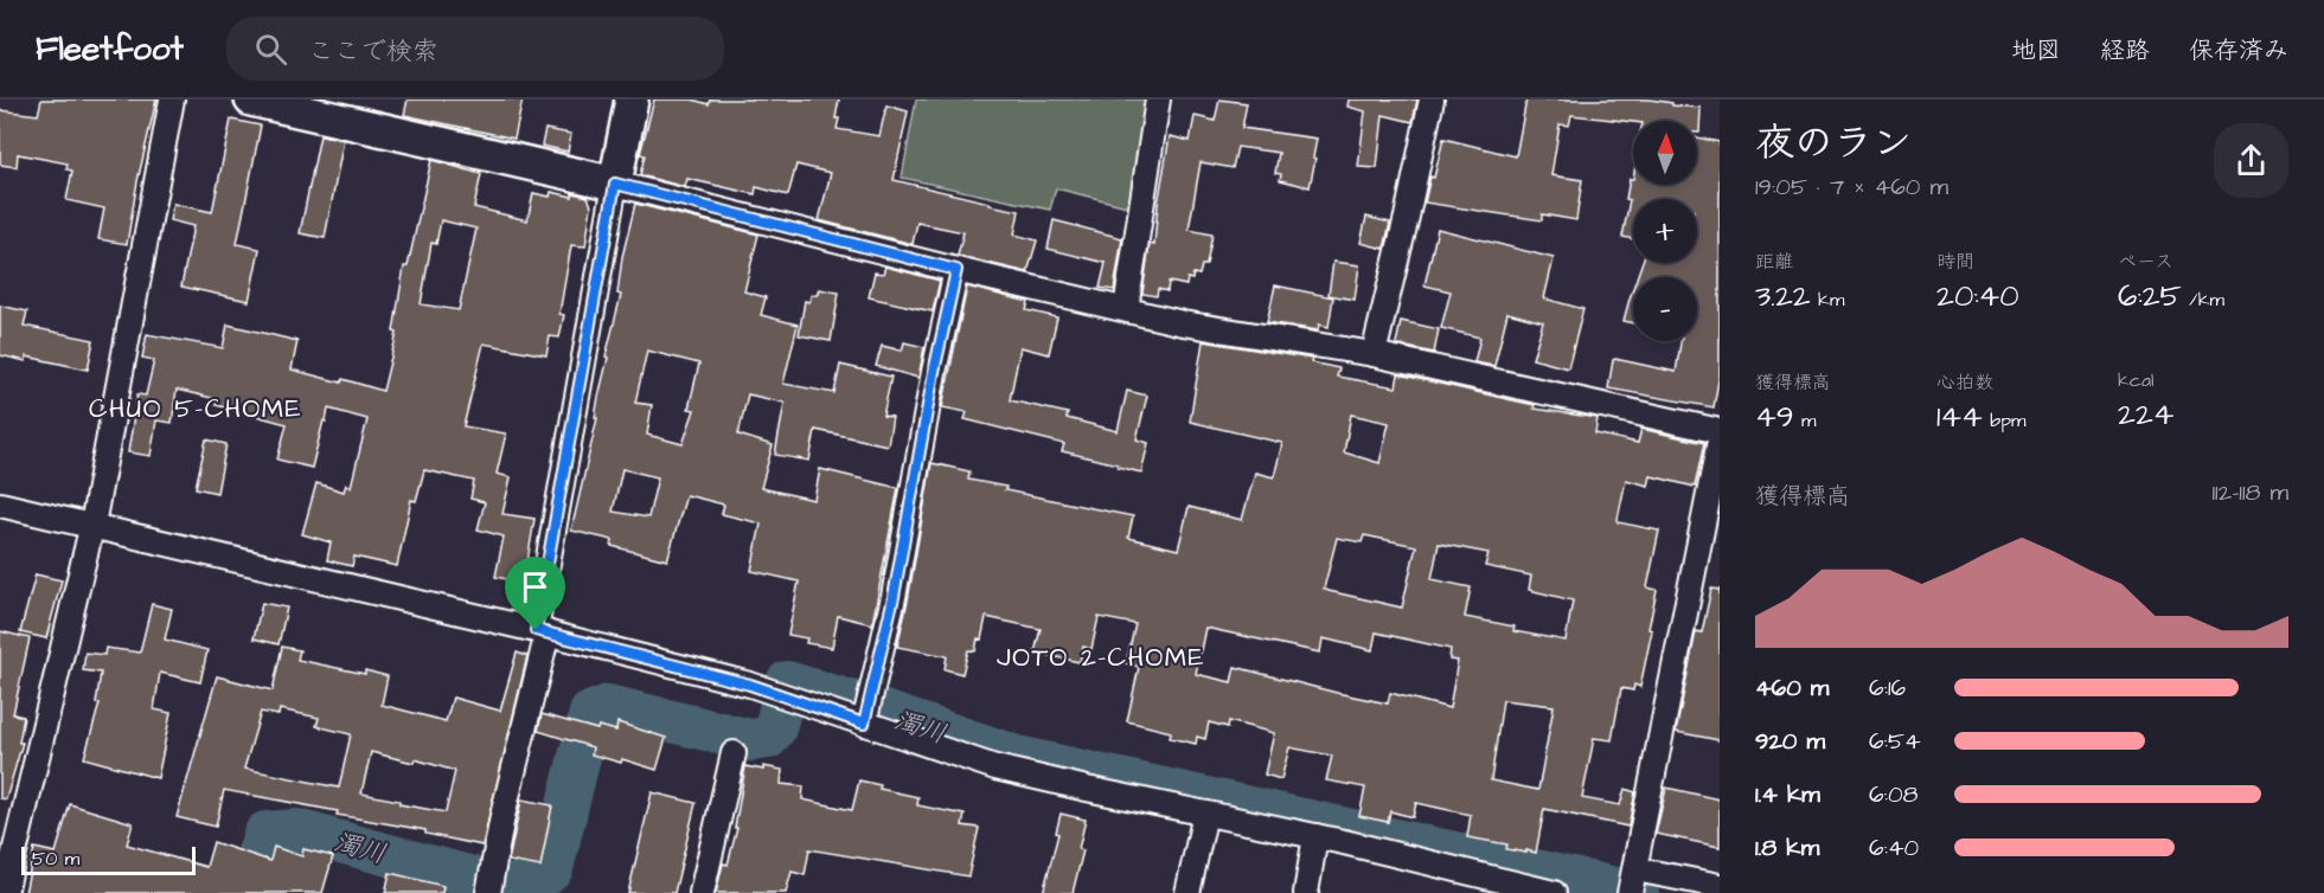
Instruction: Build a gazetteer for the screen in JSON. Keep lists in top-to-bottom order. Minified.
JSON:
{"districts":["CHUO 5-CHOME","JOTO 2-CHOME"],"water":["濁川"],"scale_bar":"50 m","north":"top","page":{"header":"Fleetfoot","search":"ここで検索","nav":["地図","経路","保存済み"],"heading":["夜のラン","19:05 · 7 × 460 m"],"map_buttons":["+","−"],"stats":[["距離","3.22 km"],["時間","20:40"],["ペース","6:25 /km"],["獲得標高","49 m"],["心拍数","144 bpm"],["kcal","224"]],"chart":["獲得標高","112–118 m"],"list":[{"name":"460 m","note":"6:16"},{"name":"920 m","note":"6:54"},{"name":"1.4 km","note":"6:08"},{"name":"1.8 km","note":"6:40"}],"scale":"50 m"}}
